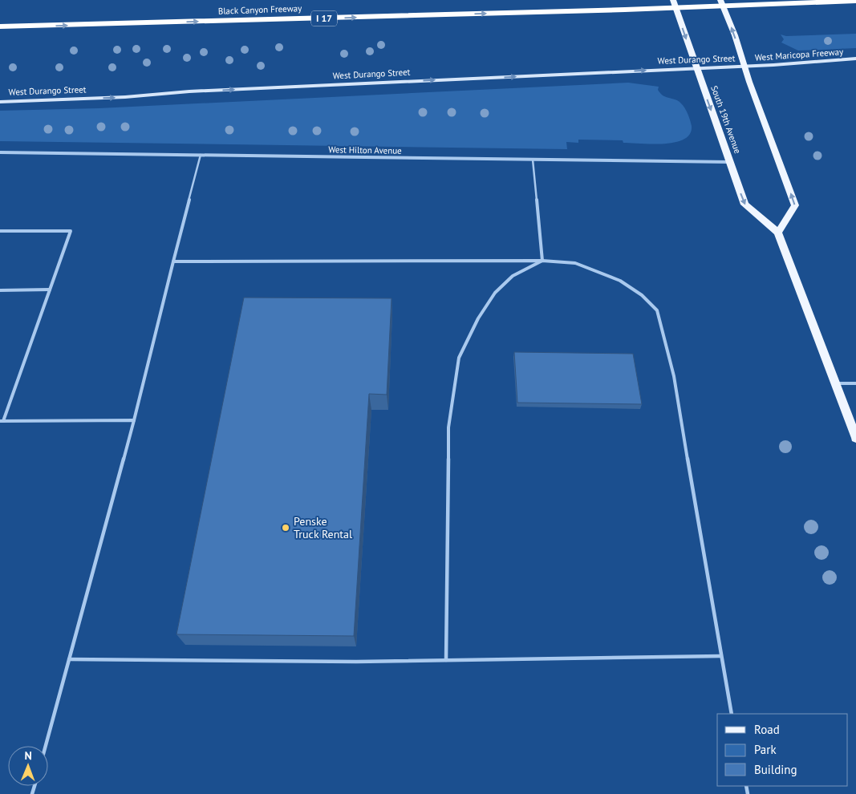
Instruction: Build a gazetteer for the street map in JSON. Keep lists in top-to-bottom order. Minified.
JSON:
{"streets":{"highway":["Black Canyon Freeway","I 17"],"main road":["West Maricopa Freeway","West Durango Street","South 19th Avenue"],"street":["West Hilton Avenue"]},"crossings":[["West Maricopa Freeway","West Durango Street"],["West Durango Street","South 19th Avenue"],["South 19th Avenue","West Hilton Avenue"]],"one_way":["Black Canyon Freeway","West Durango Street"],"places":["Penske Truck Rental"],"legend":["Road","Park","Building"],"north":"top"}
